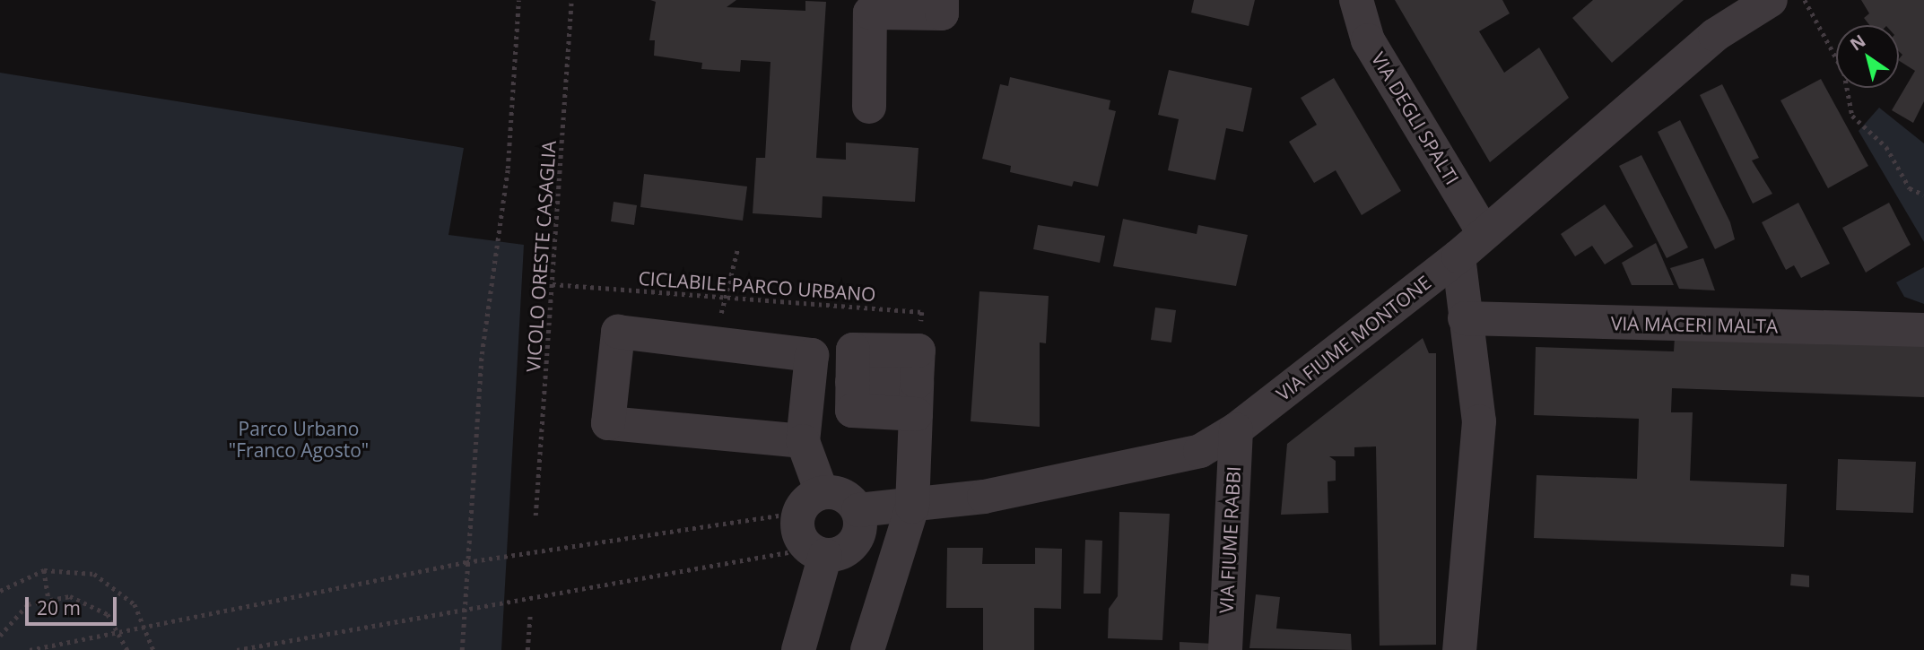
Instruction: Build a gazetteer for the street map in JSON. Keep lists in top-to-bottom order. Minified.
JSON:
{"streets":{"street":["VIA DEGLI SPALTI","VIA MACERI MALTA","VIA FIUME MONTONE","VIA FIUME RABBI"],"path":["VICOLO ORESTE CASAGLIA","CICLABILE PARCO URBANO"]},"crossings":[["VIA DEGLI SPALTI","VIA FIUME MONTONE"],["VICOLO ORESTE CASAGLIA","CICLABILE PARCO URBANO"],["VIA FIUME MONTONE","VIA FIUME RABBI"]],"parks":["Parco Urbano \"Franco Agosto\""],"scale_bar":"20 m","north":"top left"}
